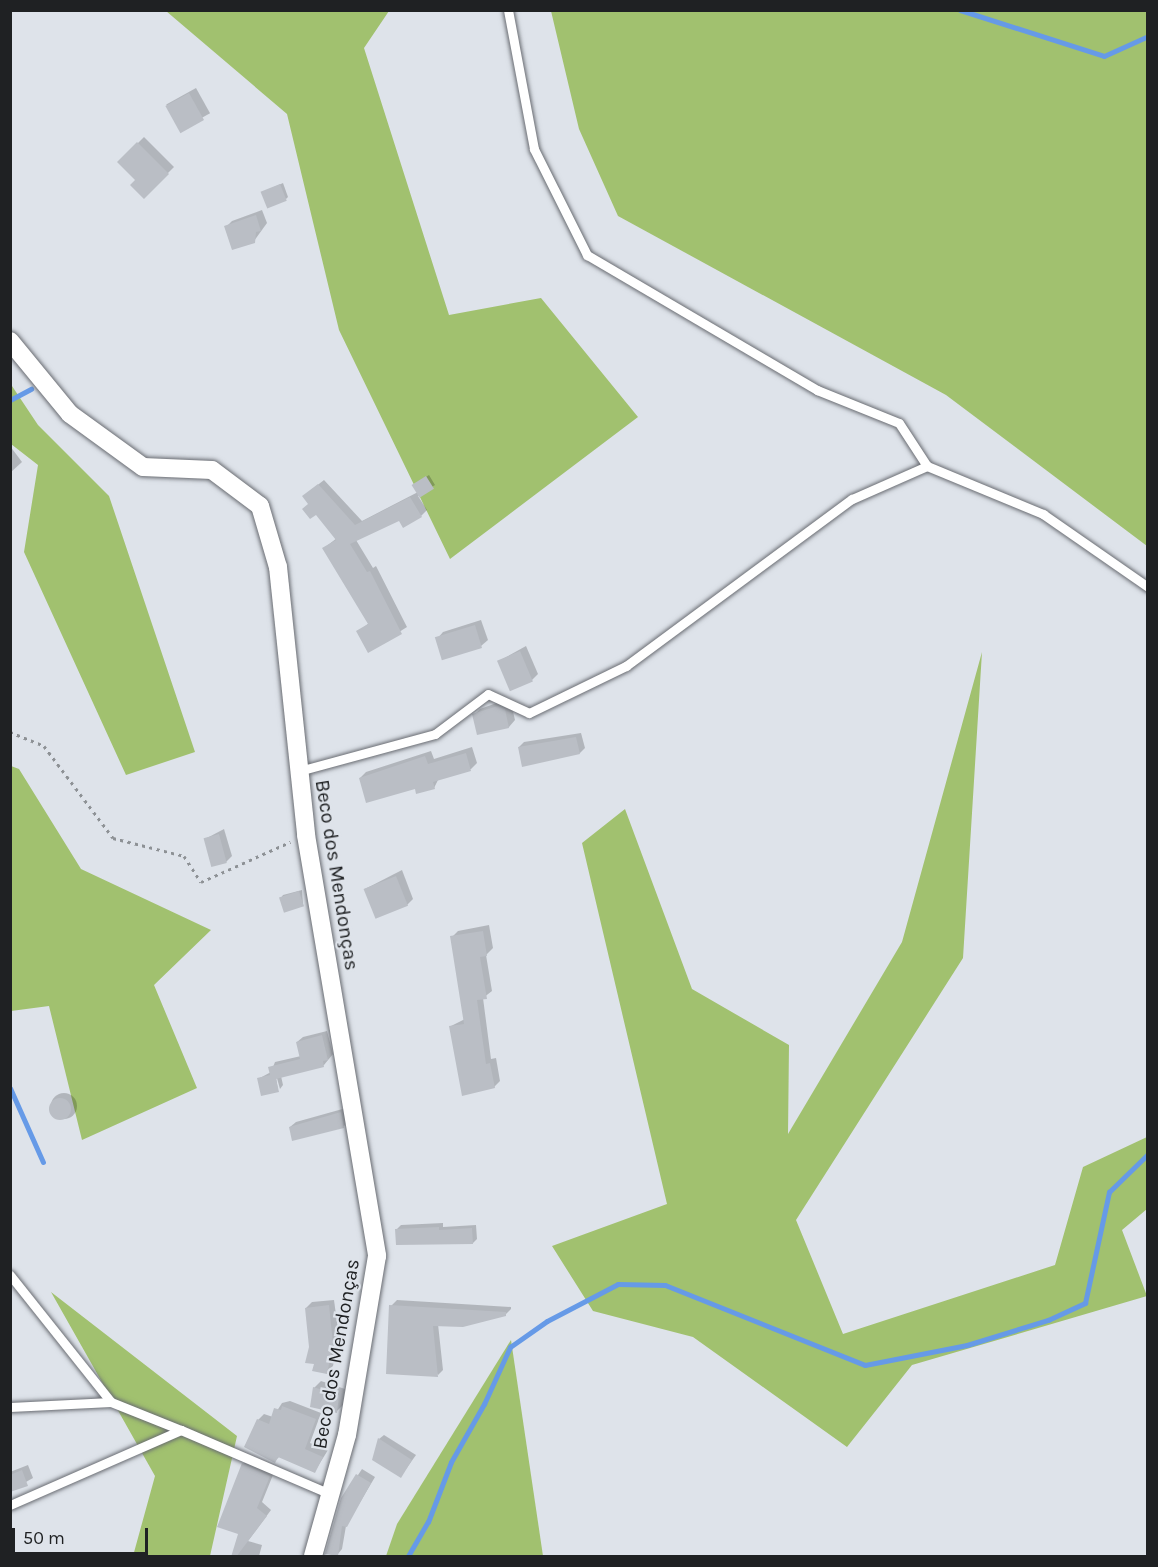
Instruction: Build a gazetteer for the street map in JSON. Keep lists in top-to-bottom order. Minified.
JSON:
{"streets":{"street":["Beco dos Mendonças"]},"scale_bar":"50 m"}
